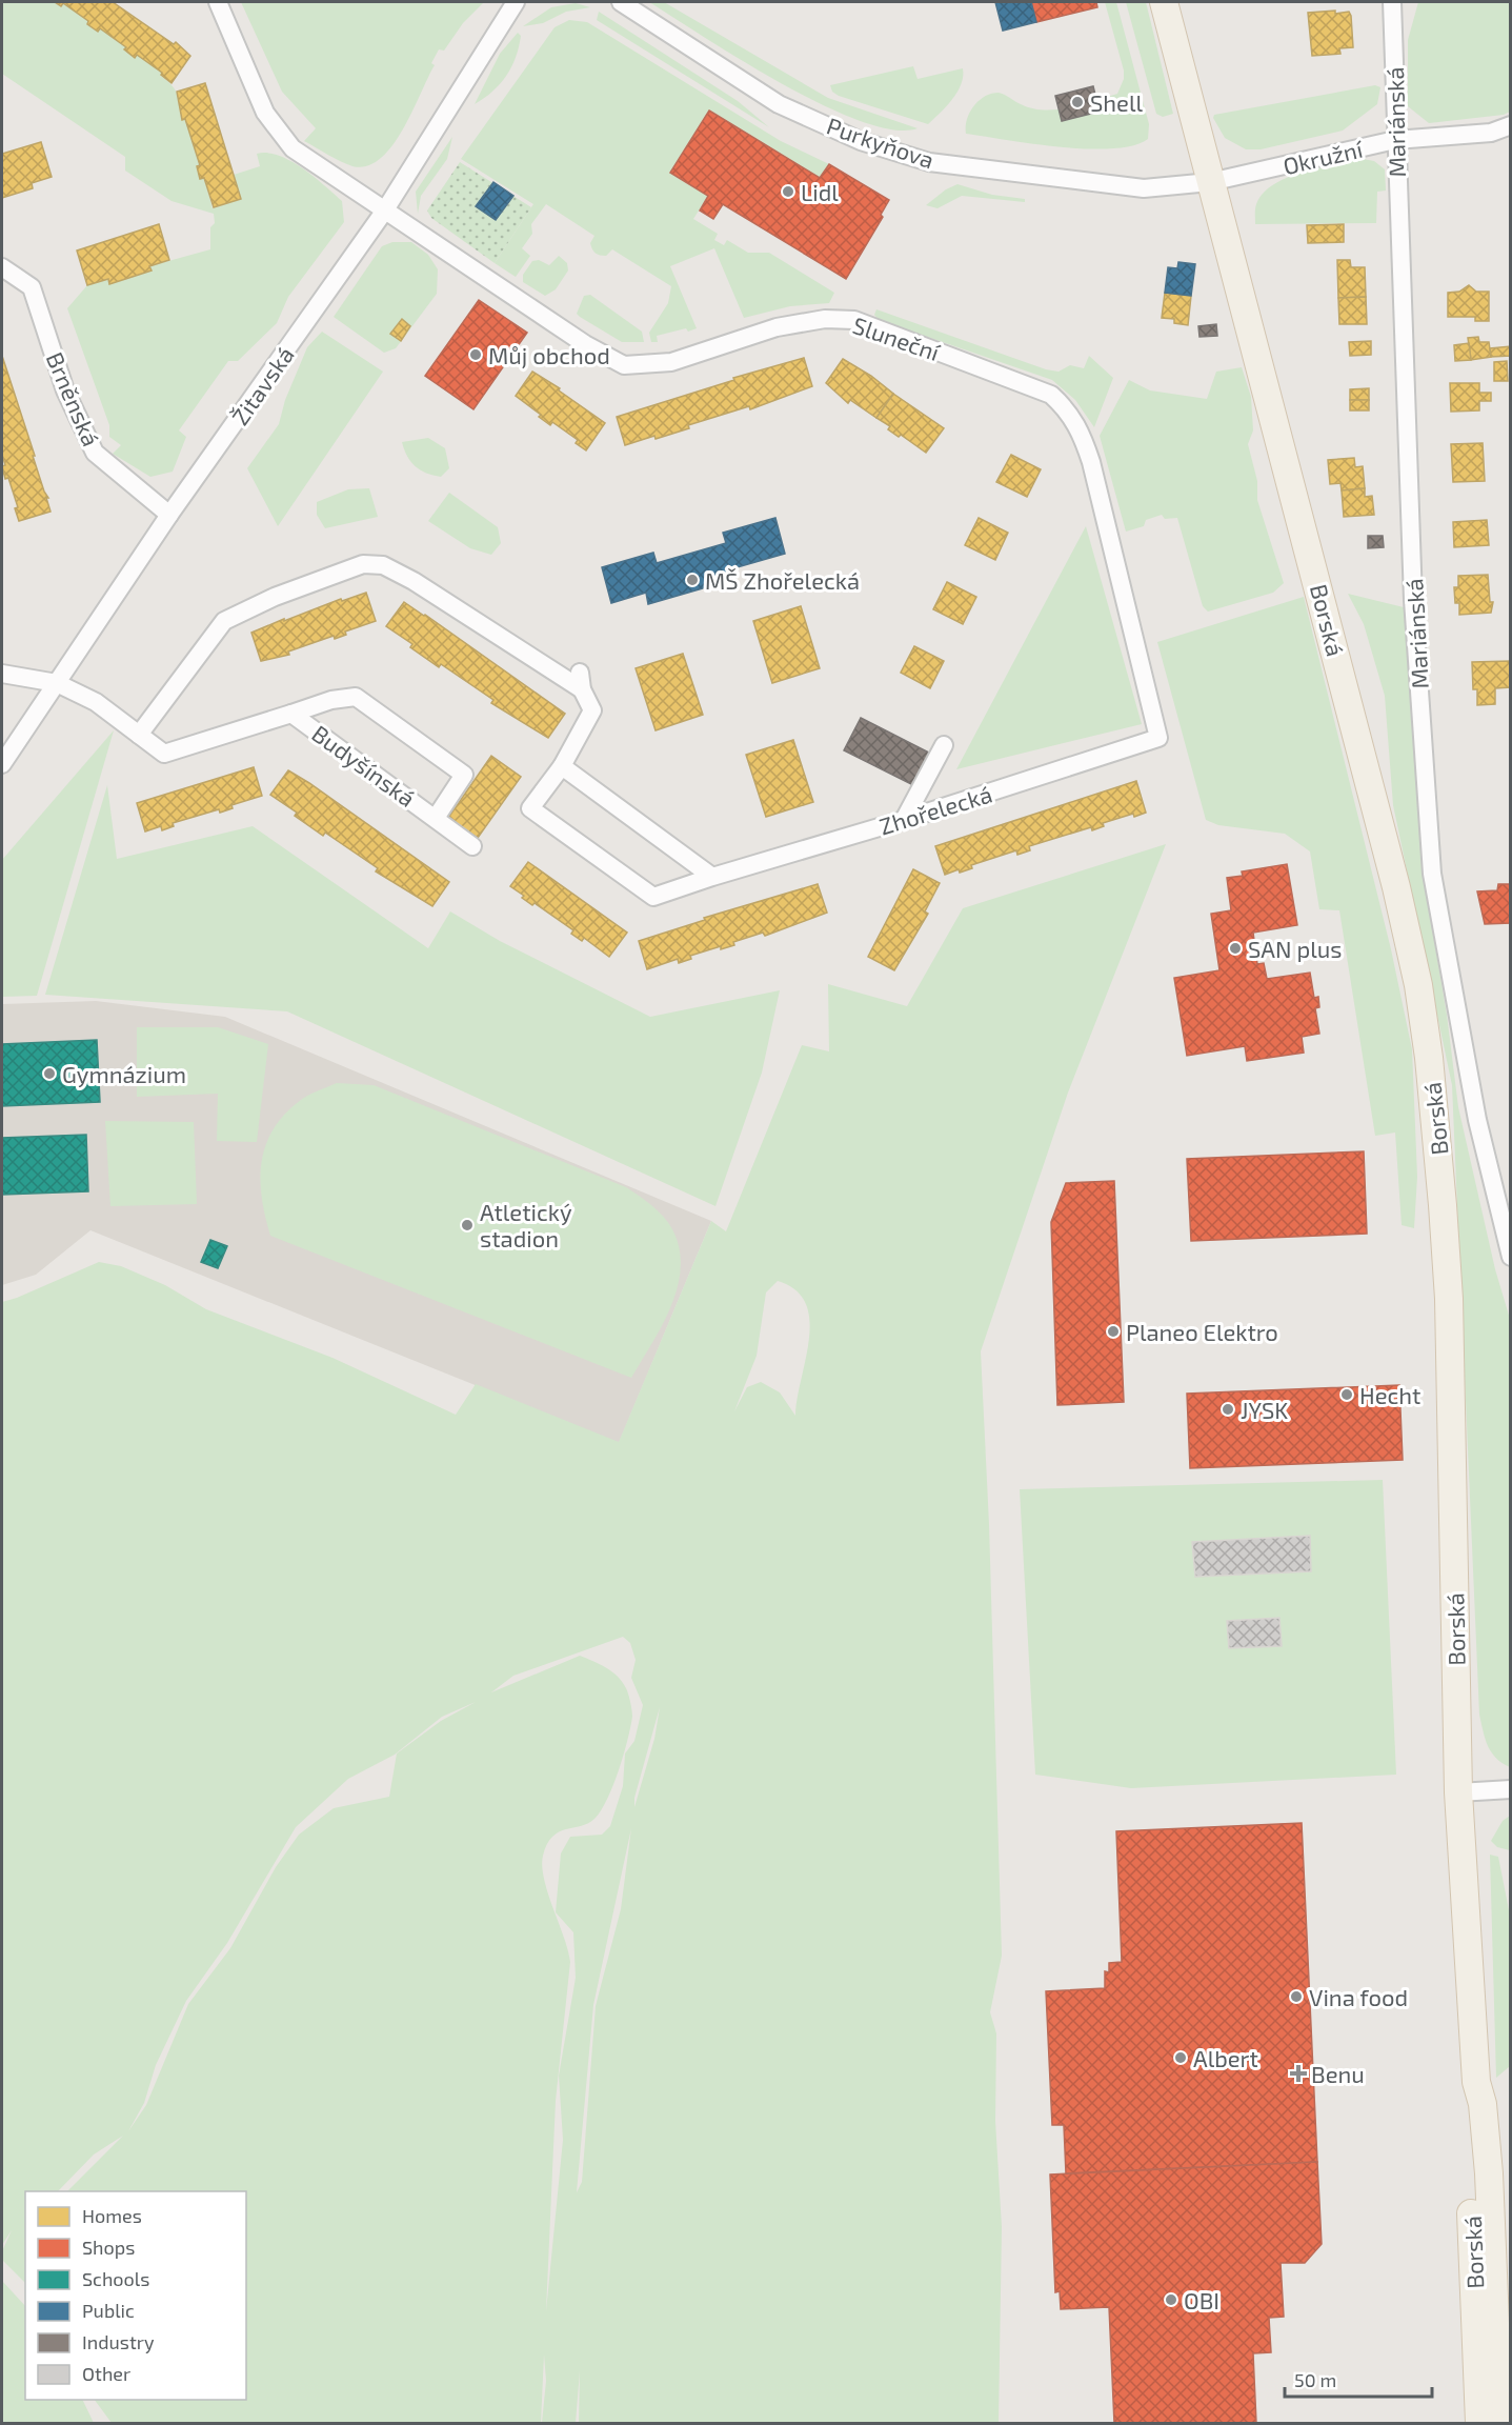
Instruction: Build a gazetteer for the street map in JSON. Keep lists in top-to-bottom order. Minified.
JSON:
{"streets":{"main road":["Borská"],"street":["Mariánská","Purkyňova","Okružní","Sluneční","Žitavská","Brněnská","Budyšínská","Zhořelecká"]},"crossings":[["Mariánská","Okružní"],["Purkyňova","Okružní"],["Purkyňova","Borská"],["Okružní","Borská"],["Sluneční","Žitavská"],["Sluneční","Zhořelecká"],["Žitavská","Brněnská"],["Žitavská","Budyšínská"],["Budyšínská","Zhořelecká"]],"places":{"other":["Shell","Lidl","Můj obchod","MŠ Zhořelecká","SAN plus","Gymnázium","Atletický stadion","Planeo Elektro","Hecht","JYSK","Vina food","Albert","OBI"],"health":["Benu"]},"legend":["Homes","Shops","Schools","Public","Industry","Other"],"scale_bar":"50 m"}
